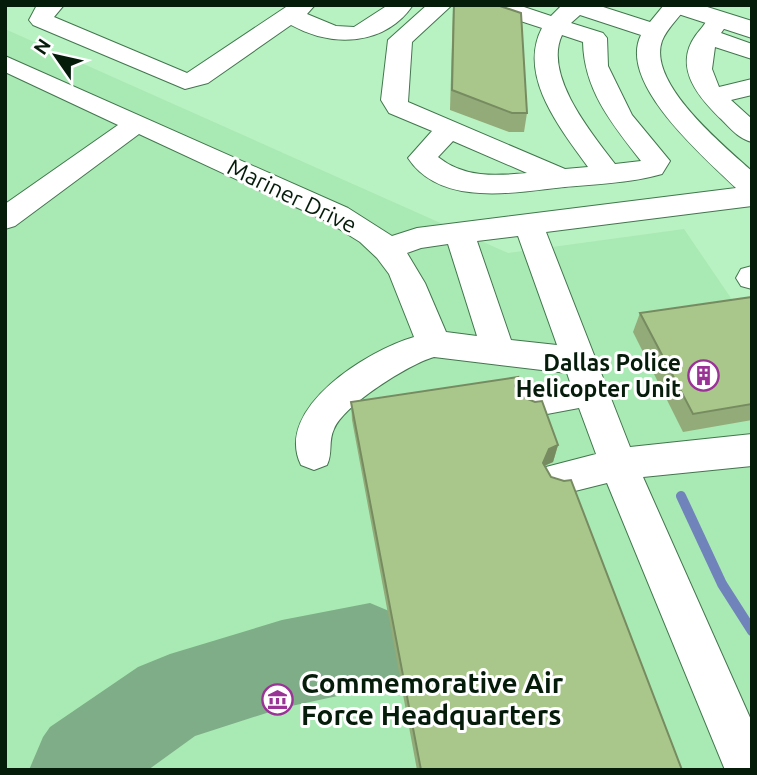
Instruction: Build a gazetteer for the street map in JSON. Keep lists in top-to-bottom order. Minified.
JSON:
{"streets":{"lane":["Mariner Drive"]},"places":{"building":["Dallas Police Helicopter Unit"],"museum":["Commemorative Air Force Headquarters"]},"north":"top left"}
